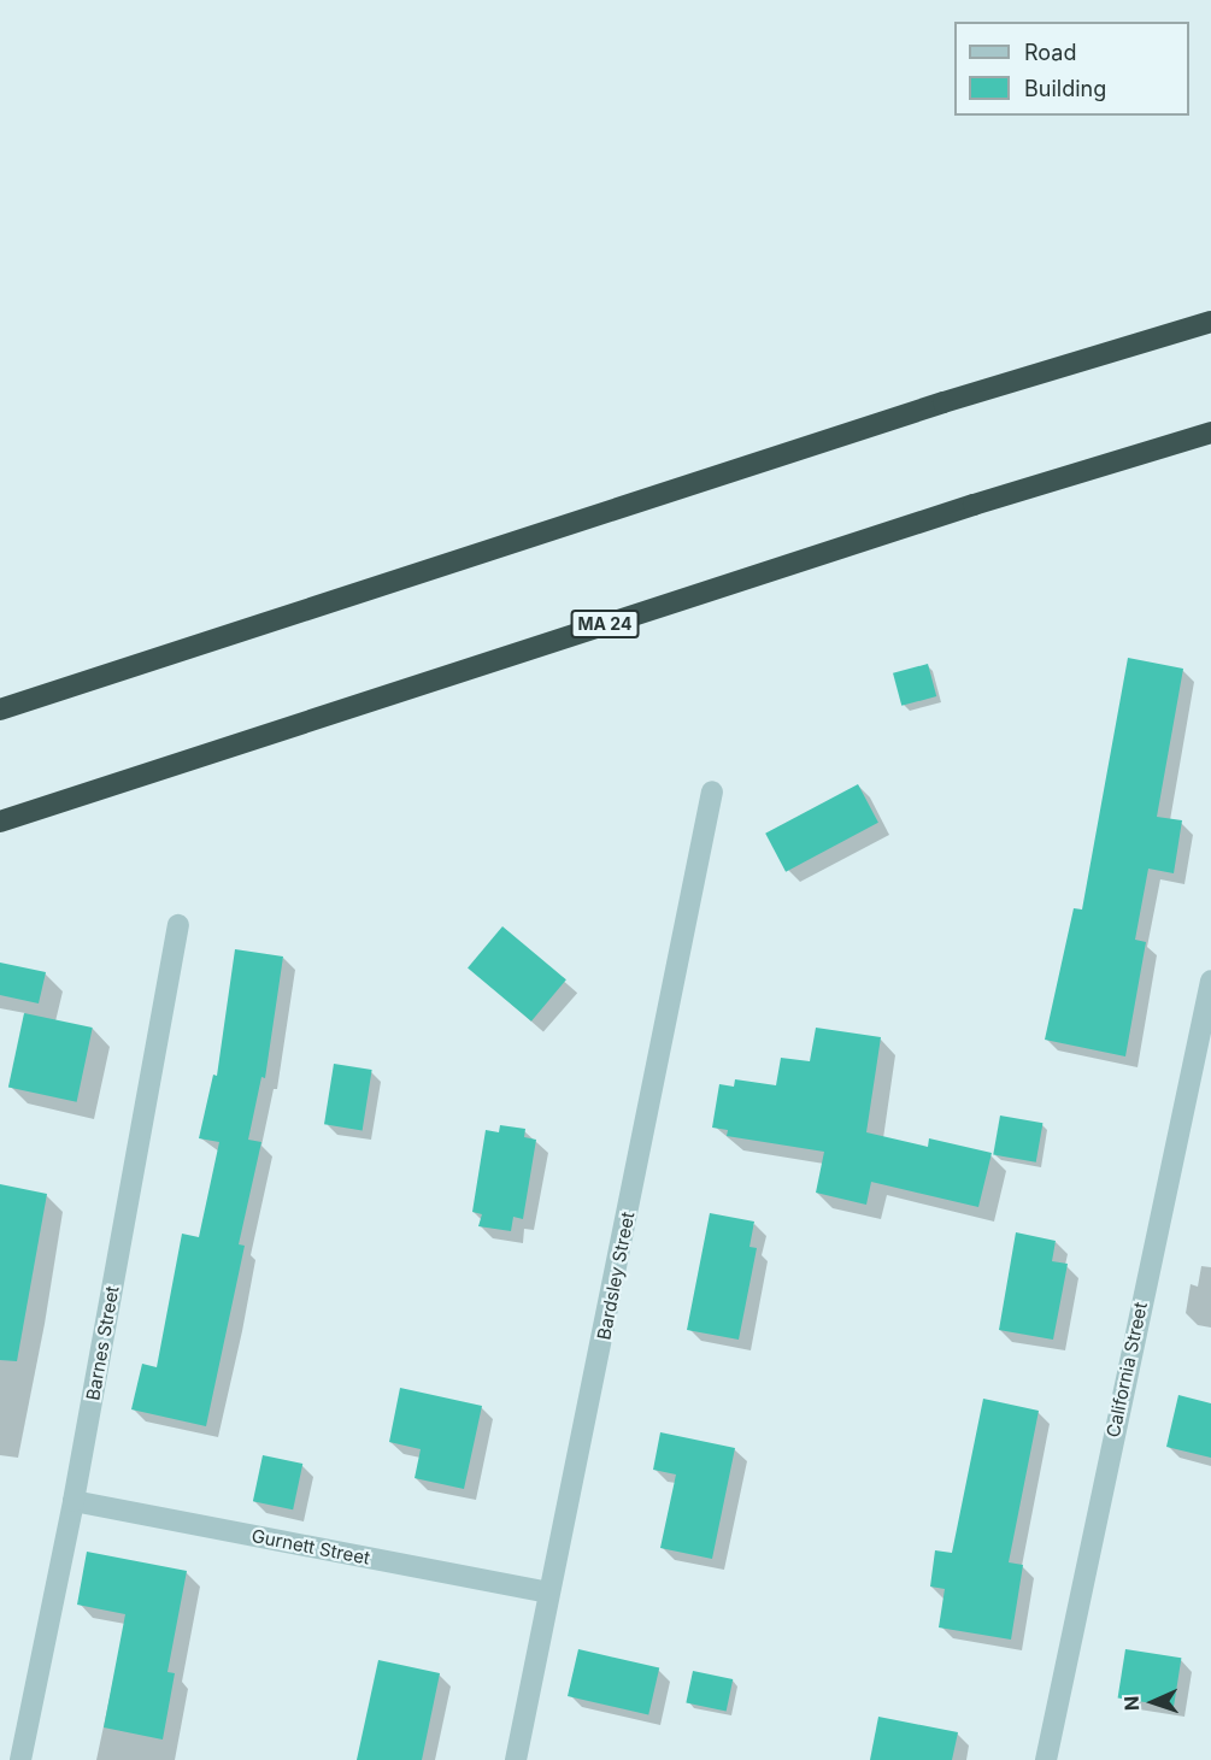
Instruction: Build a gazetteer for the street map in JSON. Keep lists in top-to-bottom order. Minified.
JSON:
{"streets":{"highway":["MA 24"],"street":["Bardsley Street","Barnes Street","California Street","Gurnett Street"]},"crossings":[["Bardsley Street","Gurnett Street"],["Barnes Street","Gurnett Street"]],"legend":["Road","Building"],"north":"left"}
